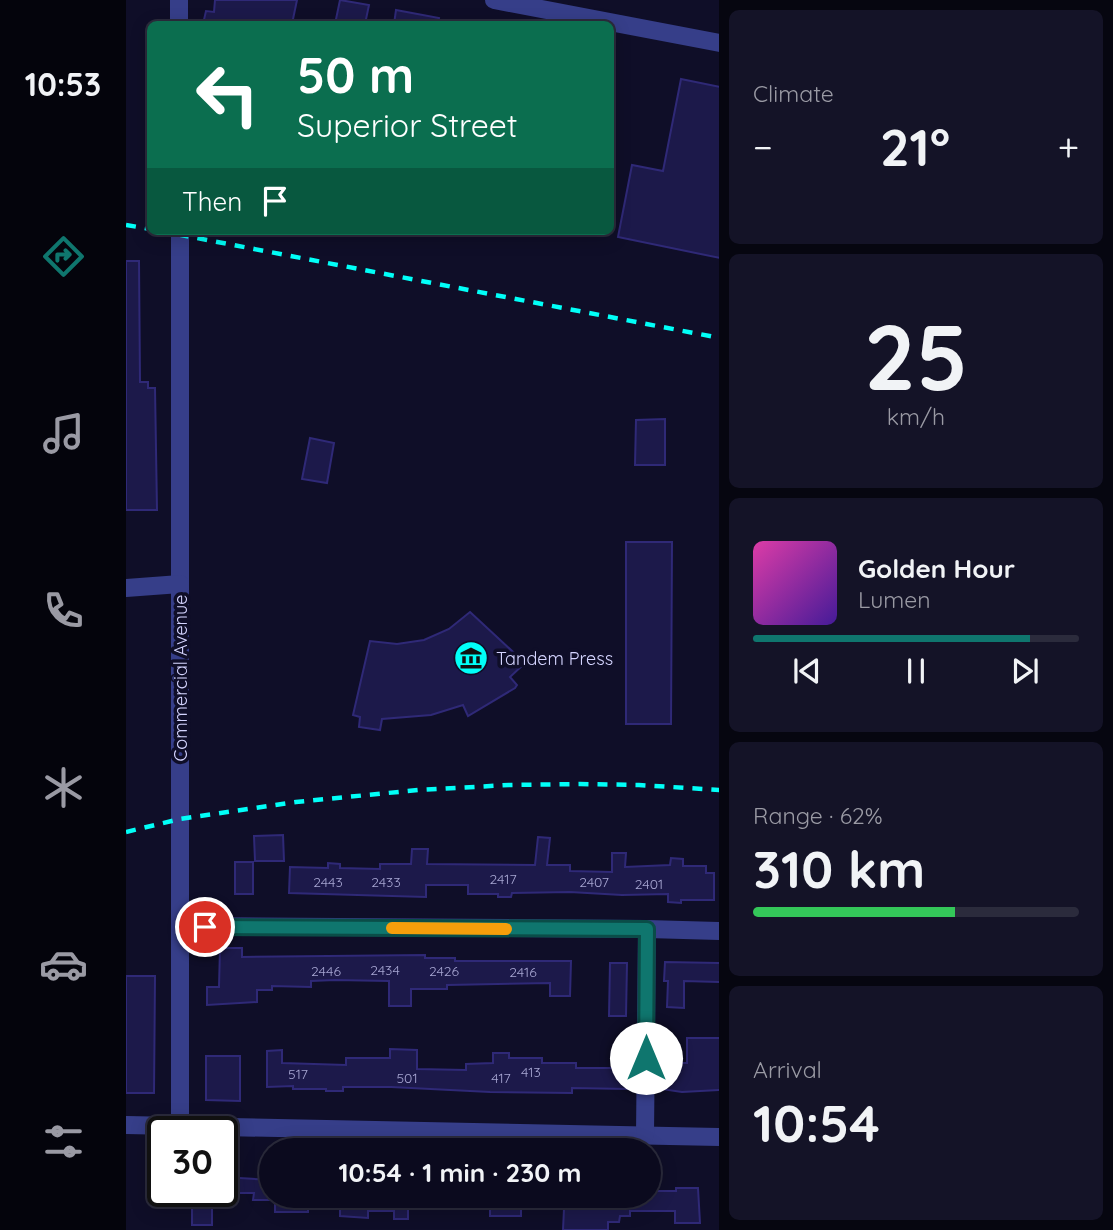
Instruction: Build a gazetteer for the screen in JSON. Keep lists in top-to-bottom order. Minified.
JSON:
{"streets":{"street":["Commercial Avenue"]},"places":{"museum":["Tandem Press"]},"house_numbers":["2417","2443","2433","2407","2401","2434","2446","2426","2416","413","517","501","417"],"page":{"tabs":"10:53","tile":["Climate",["25","km/h"],["Range · 62%","310 km"],["Arrival","10:54"]],"turn":["50 m","Superior Street"],"heat":["−","21°","+"],"then":"Then","song":["Golden Hour","Lumen"],"limit":"30","trip":"10:54 · 1 min · 230 m"}}
